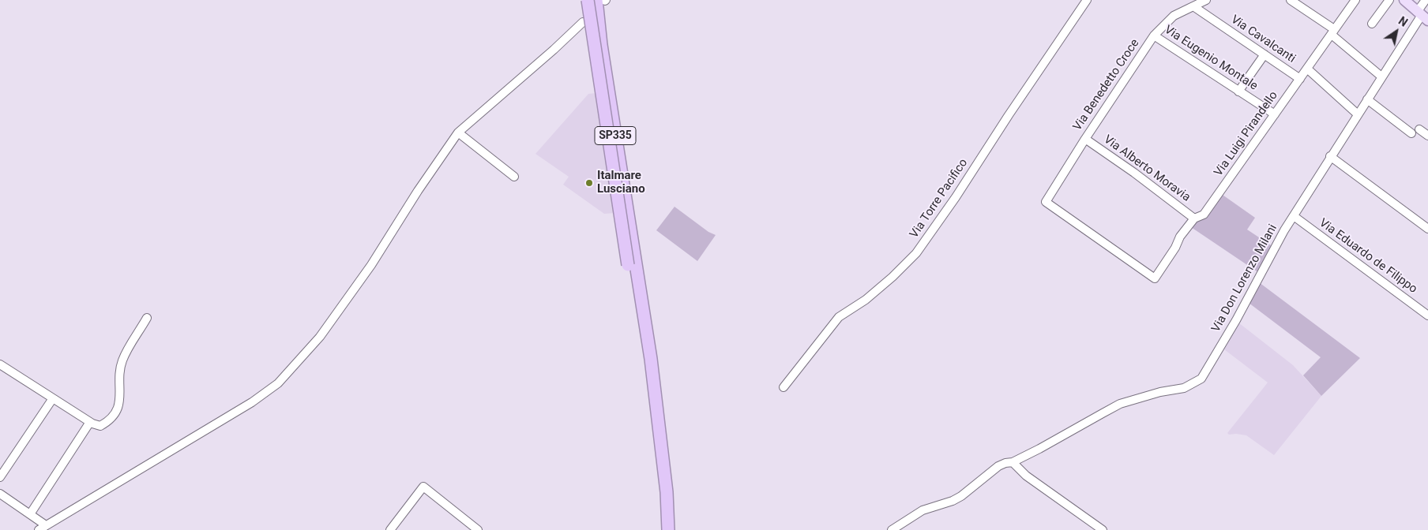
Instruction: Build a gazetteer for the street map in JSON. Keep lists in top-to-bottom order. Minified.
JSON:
{"streets":{"highway":["SP335"],"street":["Via Cavalcanti","Via Eugenio Montale","Via Benedetto Croce","Via Luigi Pirandello","Via Alberto Moravia","Via Torre Pacifico","Via Eduardo de Filippo","Via Don Lorenzo Milani"]},"crossings":[["Via Cavalcanti","Via Benedetto Croce"],["Via Cavalcanti","Via Luigi Pirandello"],["Via Eugenio Montale","Via Benedetto Croce"],["Via Eugenio Montale","Via Luigi Pirandello"],["Via Benedetto Croce","Via Luigi Pirandello"],["Via Benedetto Croce","Via Alberto Moravia"],["Via Luigi Pirandello","Via Alberto Moravia"],["Via Eduardo de Filippo","Via Don Lorenzo Milani"]],"places":["Italmare Lusciano"],"north":"top right"}
